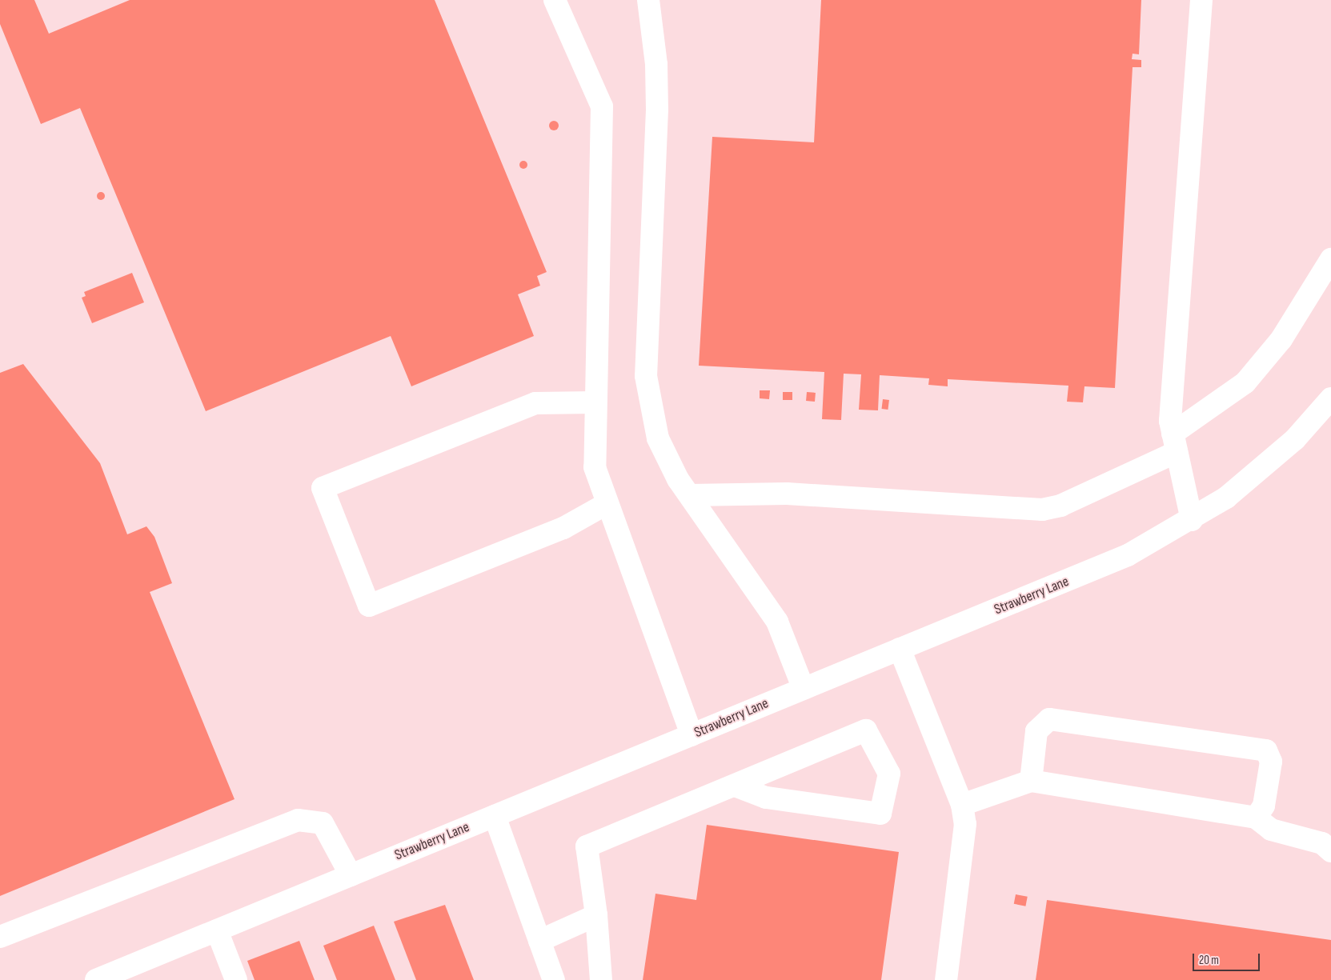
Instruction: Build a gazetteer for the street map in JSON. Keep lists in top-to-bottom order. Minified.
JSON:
{"streets":{"street":["Strawberry Lane"]},"scale_bar":"20 m"}
